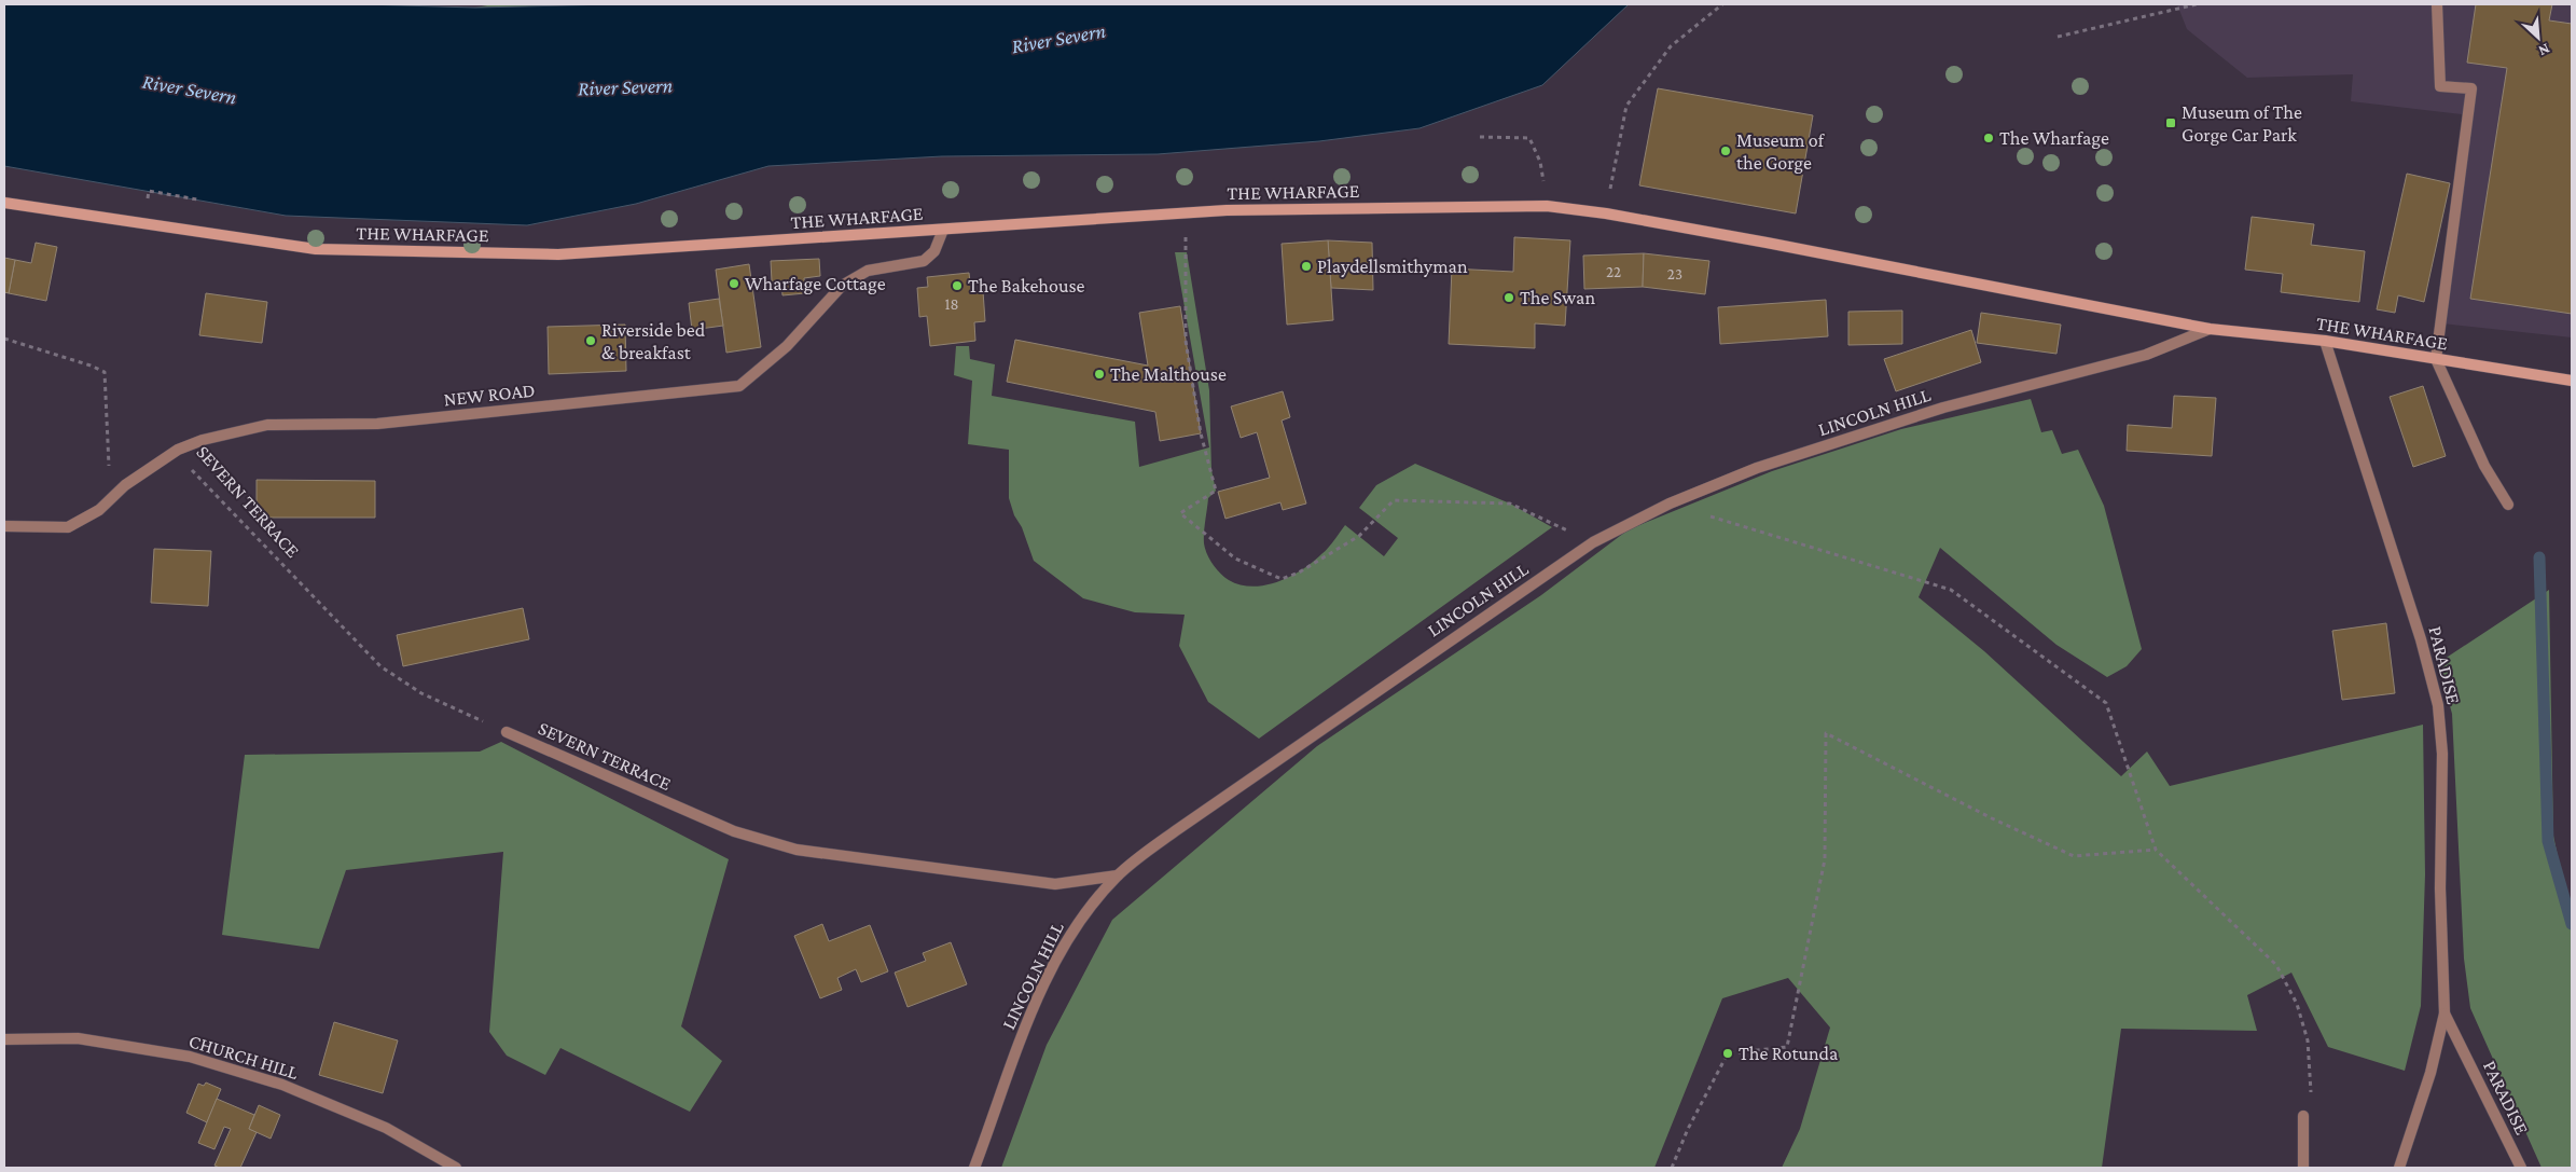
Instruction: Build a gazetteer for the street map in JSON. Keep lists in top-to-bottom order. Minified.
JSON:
{"streets":{"street":["THE WHARFAGE","NEW ROAD","LINCOLN HILL","SEVERN TERRACE","PARADISE","CHURCH HILL"]},"crossings":[["THE WHARFAGE","NEW ROAD"],["THE WHARFAGE","LINCOLN HILL"],["THE WHARFAGE","PARADISE"],["NEW ROAD","SEVERN TERRACE"],["LINCOLN HILL","SEVERN TERRACE"]],"water":["River Severn"],"places":{"transit":["Museum of The Gorge Car Park"],"other":["The Wharfage","Museum of the Gorge","Playdellsmithyman","Wharfage Cottage","The Bakehouse","The Swan","Riverside bed & breakfast","The Malthouse","The Rotunda"]},"house_numbers":["22","23","18"],"north":"bottom right"}
